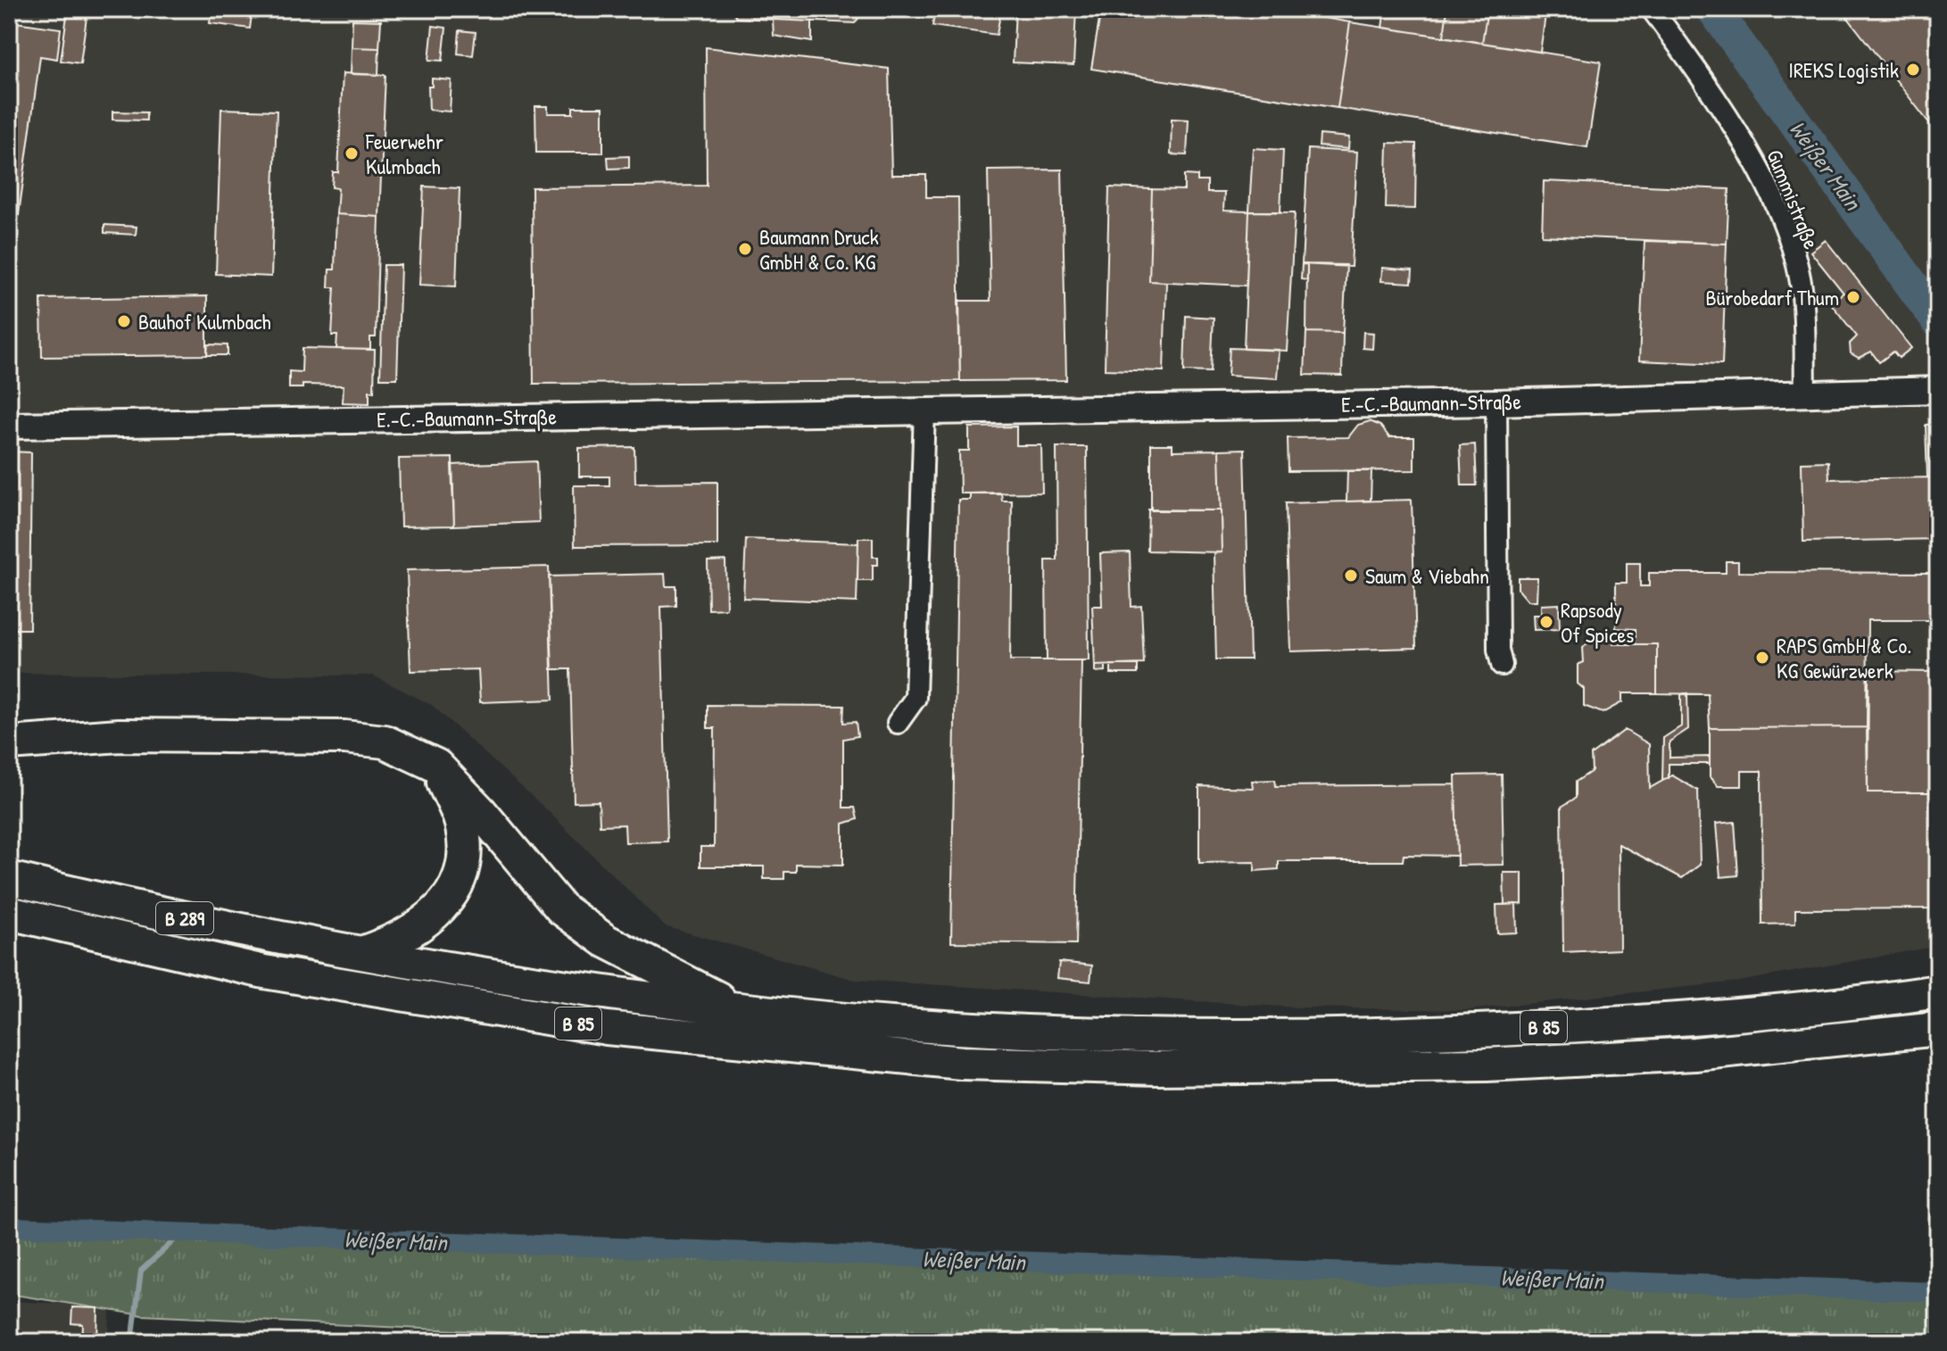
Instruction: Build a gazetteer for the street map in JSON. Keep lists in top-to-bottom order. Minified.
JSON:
{"streets":{"highway":["B 289","B 85"],"street":["Gummistraße","E.-C.-Baumann-Straße"]},"crossings":[["Gummistraße","E.-C.-Baumann-Straße"],["B 289","B 85"]],"water":["Weißer Main"],"places":["IREKS Logistik","Feuerwehr Kulmbach","Baumann Druck GmbH & Co. KG","Bürobedarf Thum","Bauhof Kulmbach","Saum & Viebahn","Rapsody Of Spices","RAPS GmbH & Co. KG Gewürzwerk"]}
